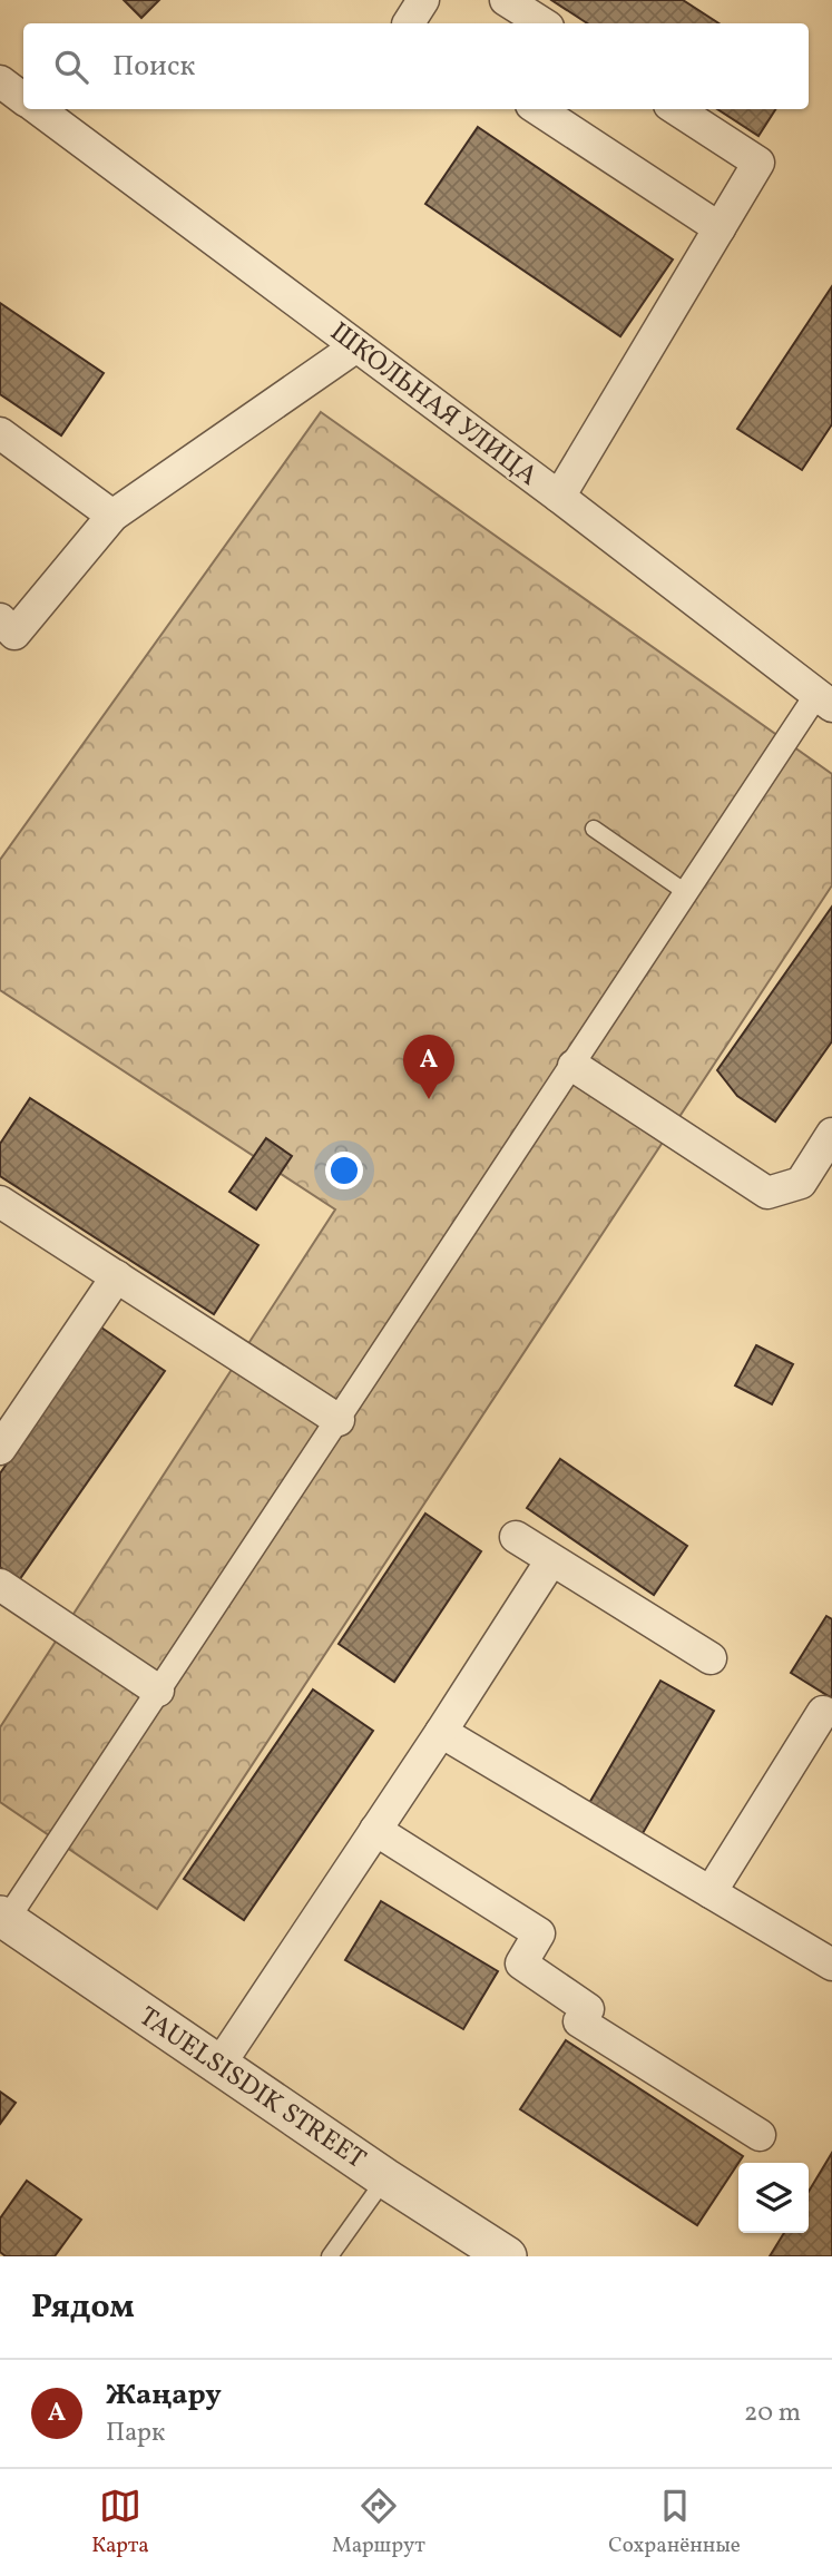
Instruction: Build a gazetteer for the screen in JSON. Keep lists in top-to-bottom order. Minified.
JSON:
{"streets":{"street":["ШКОЛЬНАЯ УЛИЦА","TAUELSISDIK STREET"]},"page":{"search":"Поиск","pins":"A","heading":"Рядом","list":[{"mark":"A","name":"Жаңару","note":"Парк","value":"20 m"}],"nav":["Карта","Маршрут","Сохранённые"]}}
